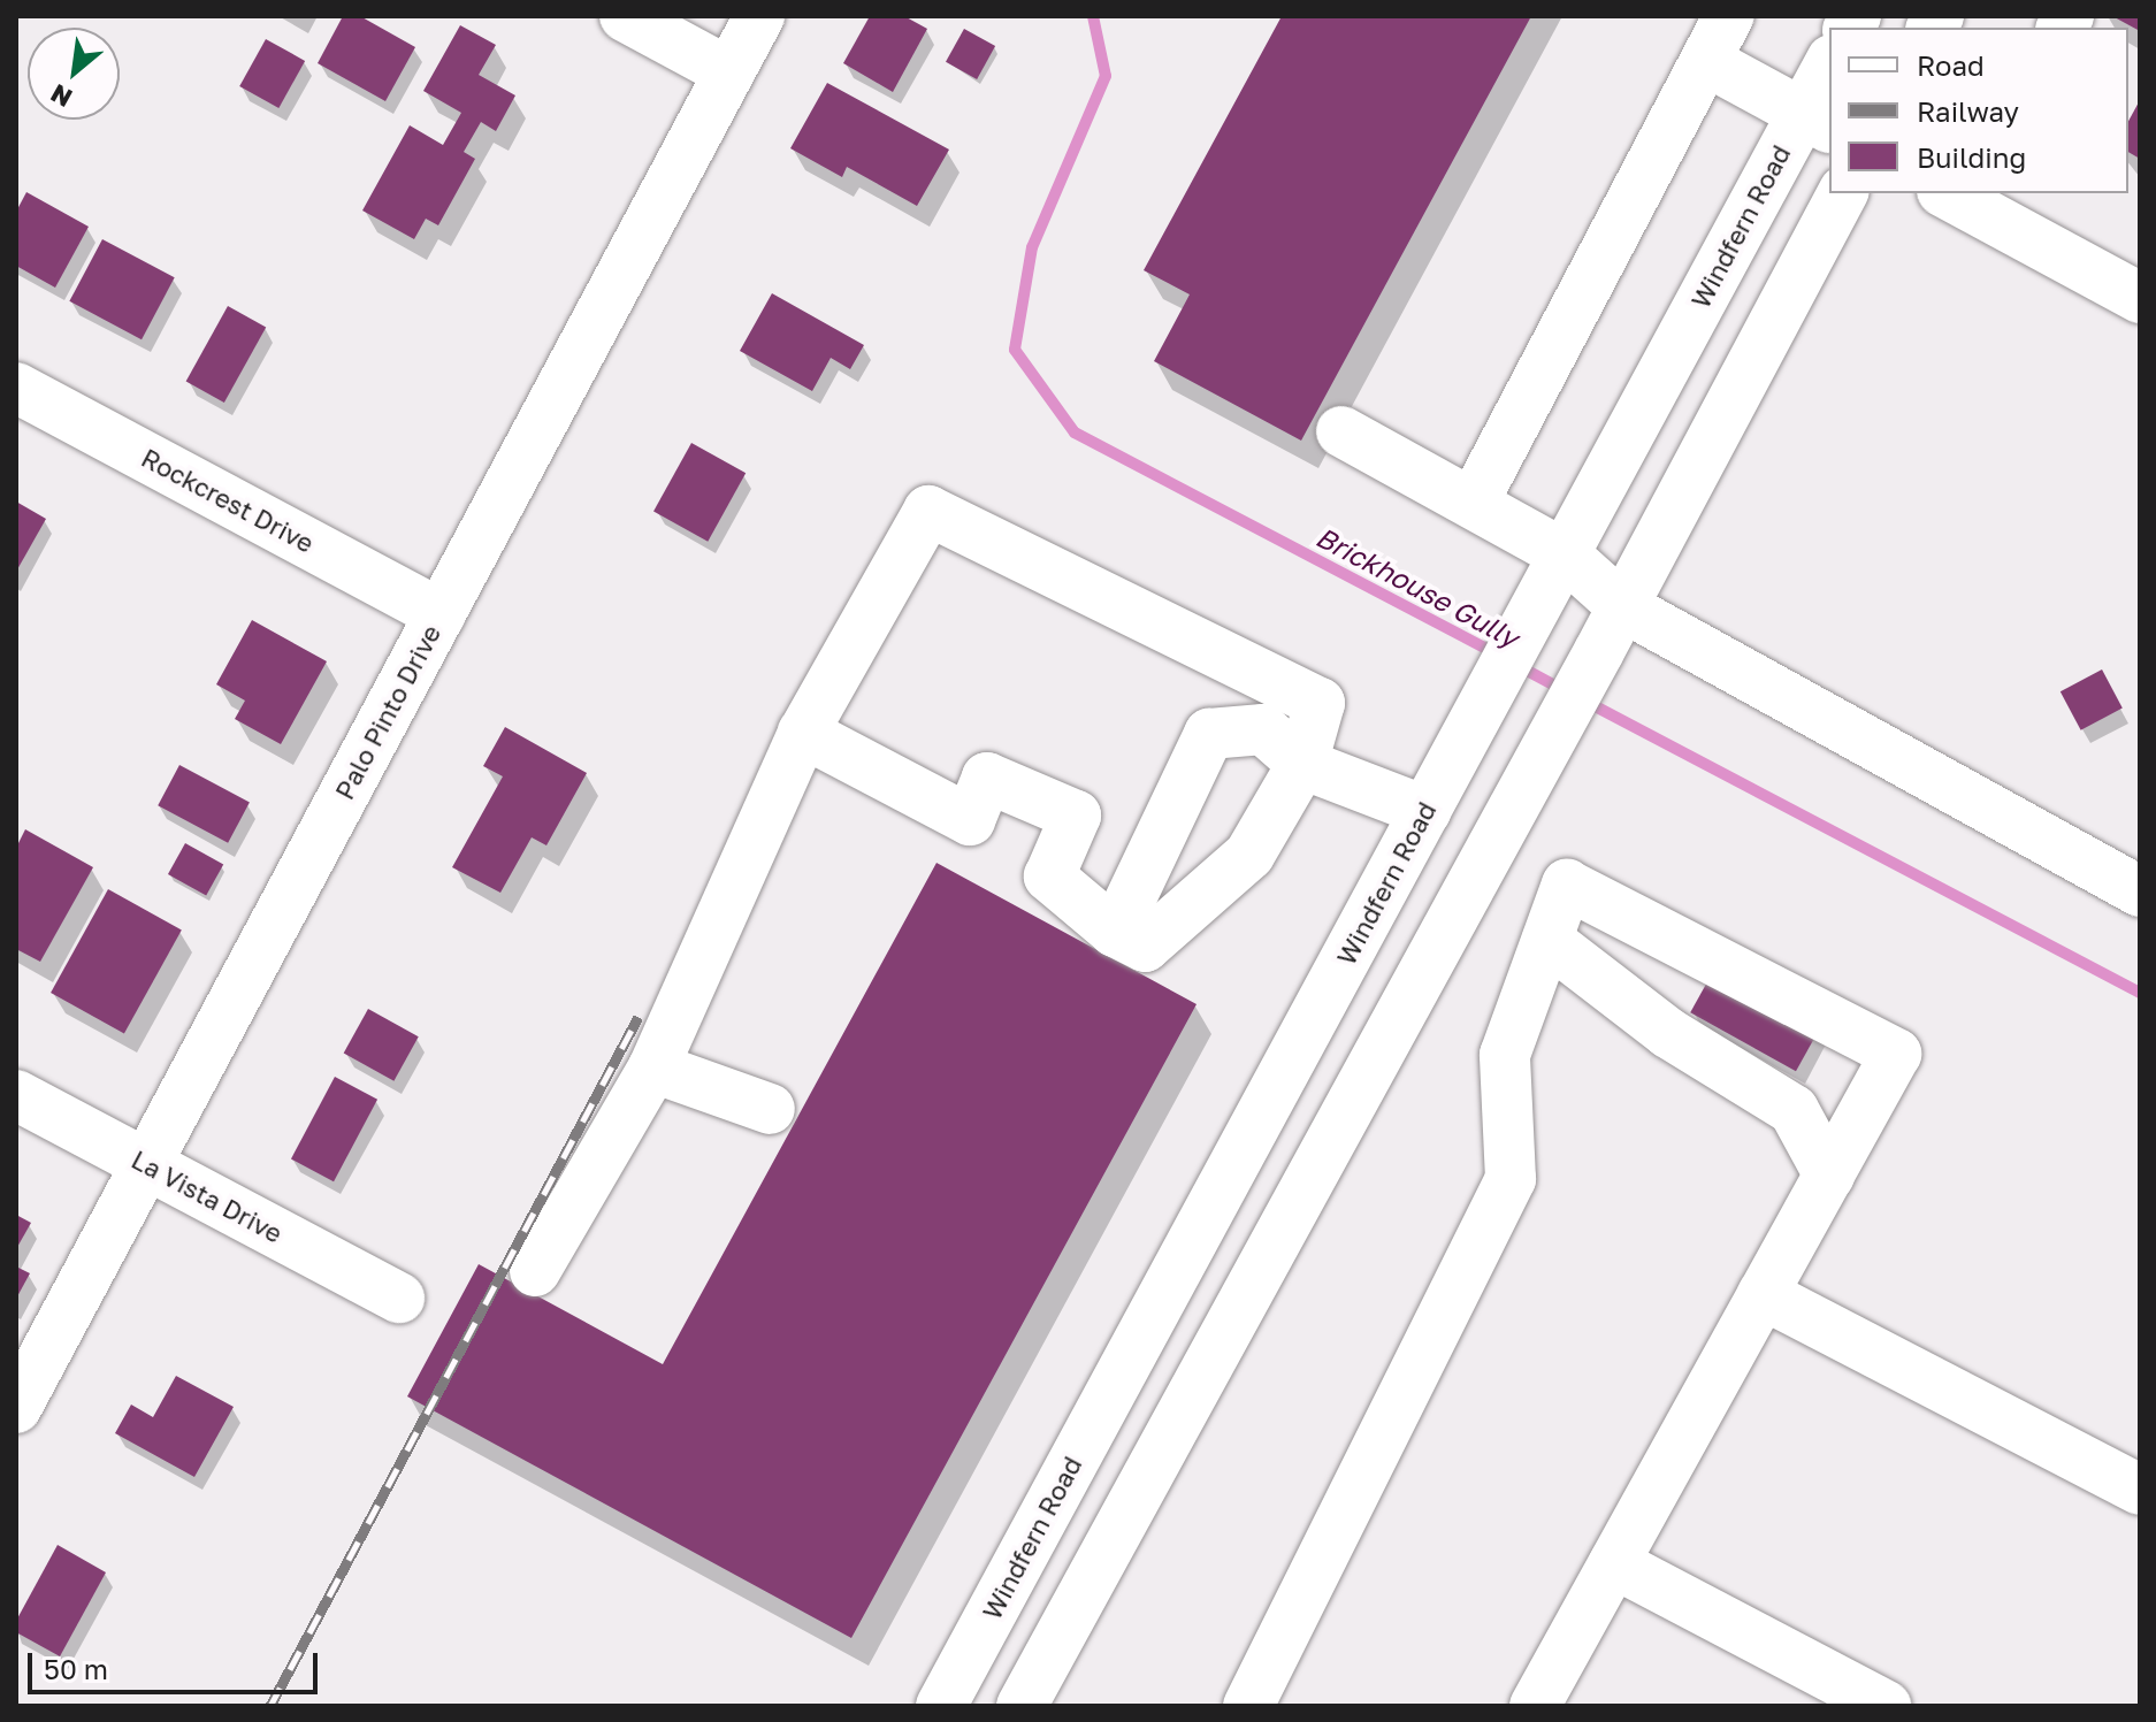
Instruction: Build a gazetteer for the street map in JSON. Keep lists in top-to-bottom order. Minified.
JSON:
{"streets":{"street":["Windfern Road","Rockcrest Drive","Palo Pinto Drive","La Vista Drive"]},"crossings":[["Rockcrest Drive","Palo Pinto Drive"],["Palo Pinto Drive","La Vista Drive"]],"water":["Brickhouse Gully"],"legend":["Road","Railway","Building"],"scale_bar":"50 m","north":"bottom left"}
